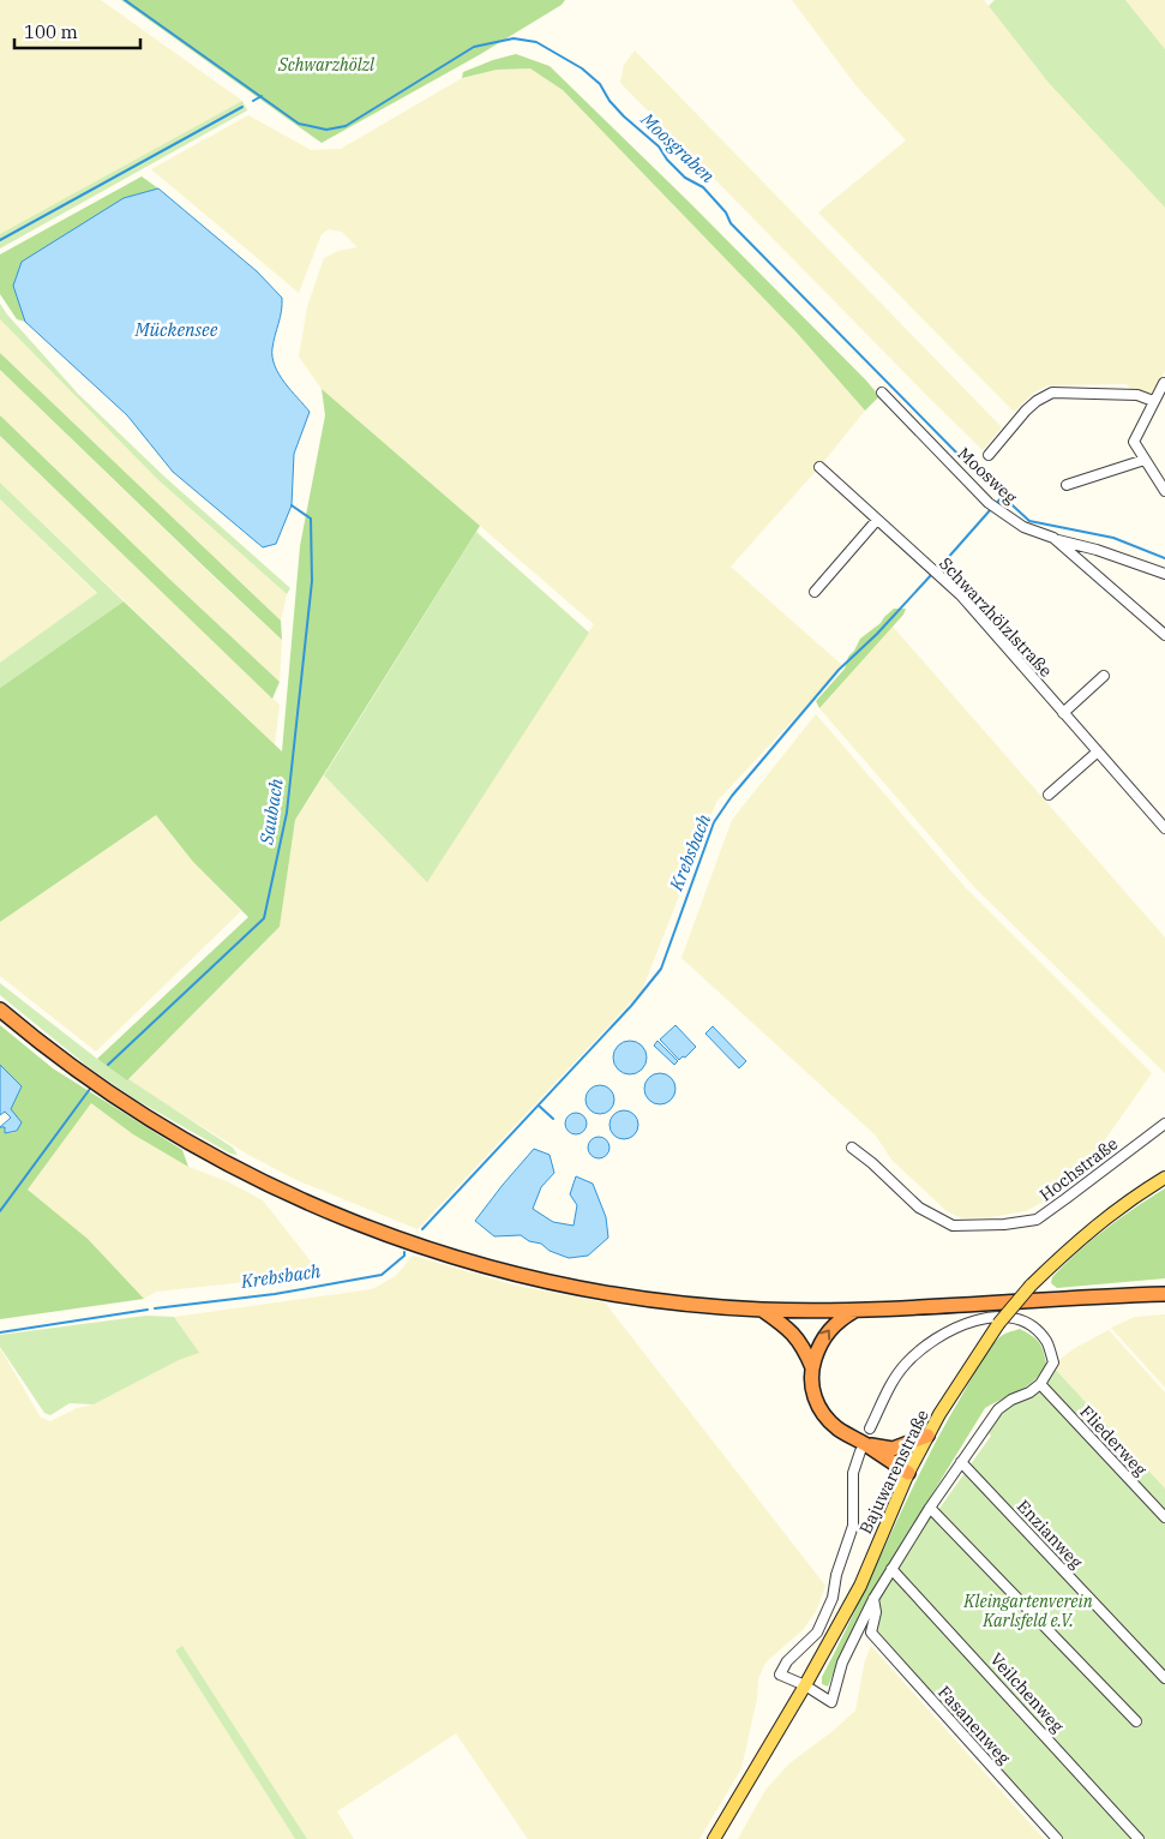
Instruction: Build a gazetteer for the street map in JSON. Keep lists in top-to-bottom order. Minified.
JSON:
{"streets":{"main road":["Bajuwarenstraße"],"street":["Moosweg","Schwarzhölzlstraße","Hochstraße","Fliederweg","Enzianweg","Veilchenweg","Fasanenweg"]},"water":["Moosgraben","Mückensee","Saubach","Krebsbach"],"parks":["Schwarzhölzl","Kleingartenverein Karlsfeld e.V."],"scale_bar":"100 m"}
